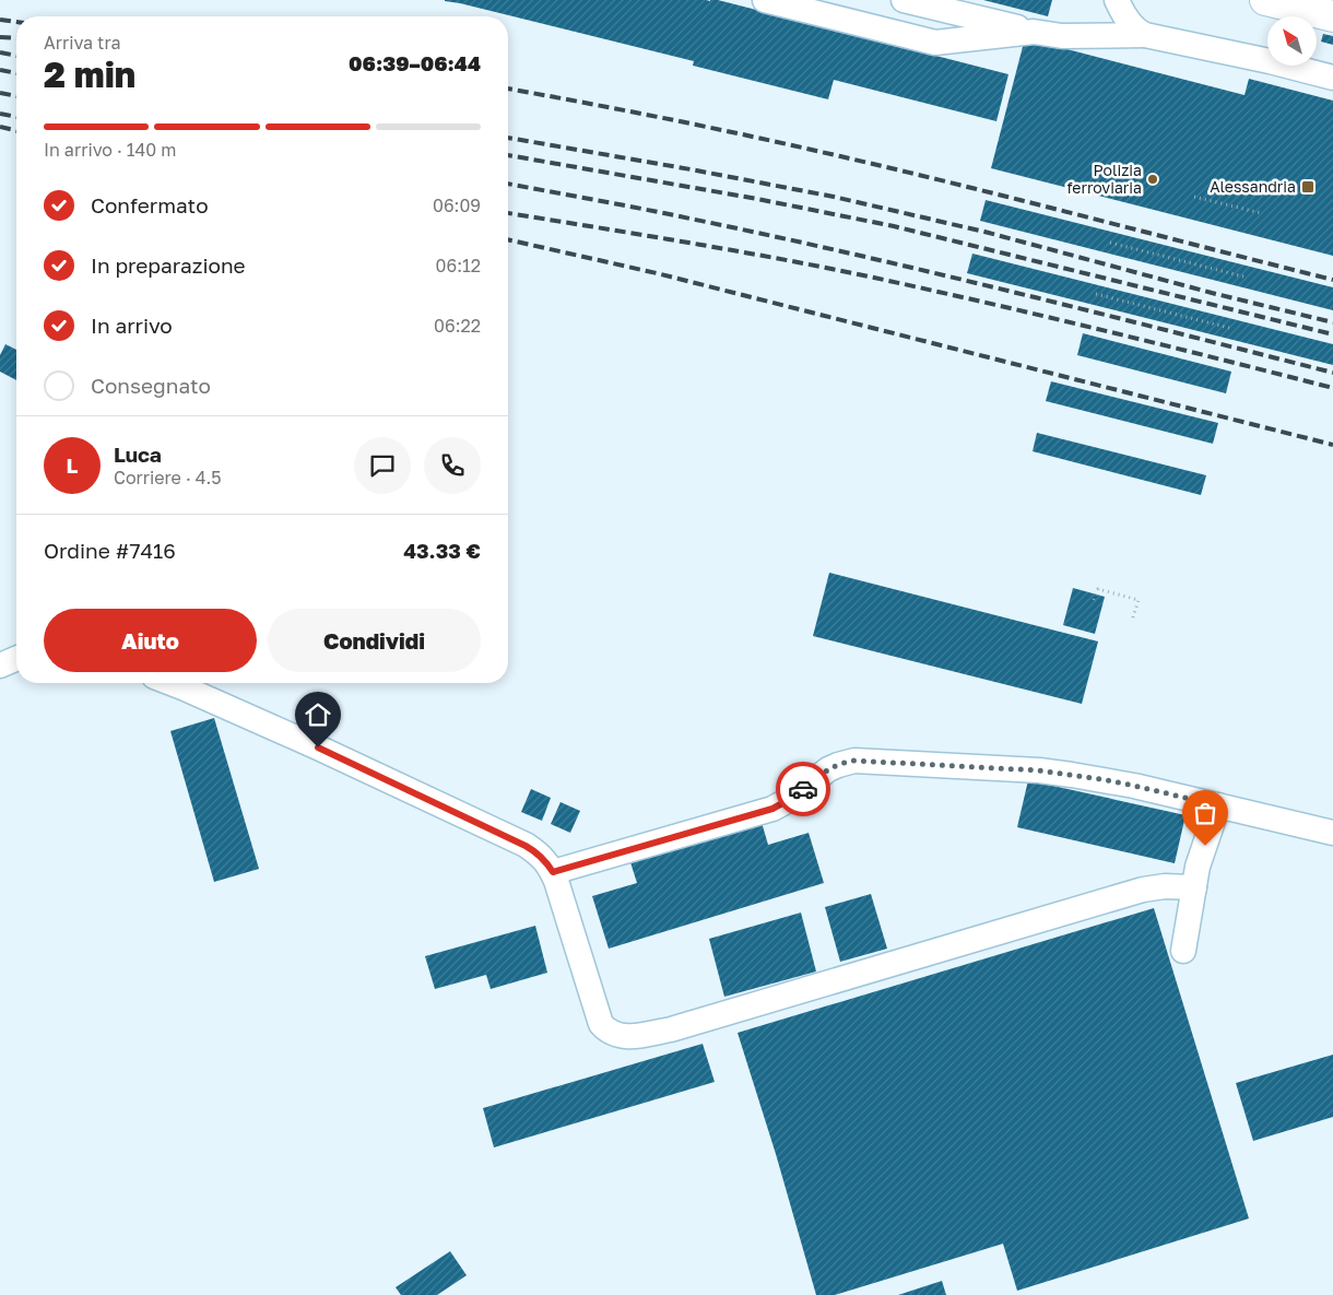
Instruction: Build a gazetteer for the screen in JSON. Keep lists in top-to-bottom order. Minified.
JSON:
{"places":{"other":["Polizia ferroviaria"],"transit":["Alessandria"]},"north":"top left","page":{"heading":["2 min","Arriva tra","06:39–06:44"],"panel":["Luca","Corriere · 4.5","Ordine #7416","43.33 €"],"bar":"In arrivo · 140 m","list":[["Confermato","06:09"],["In preparazione","06:12"],["In arrivo","06:22"],"Consegnato"],"round":"L","buttons":["Aiuto","Condividi"]}}
